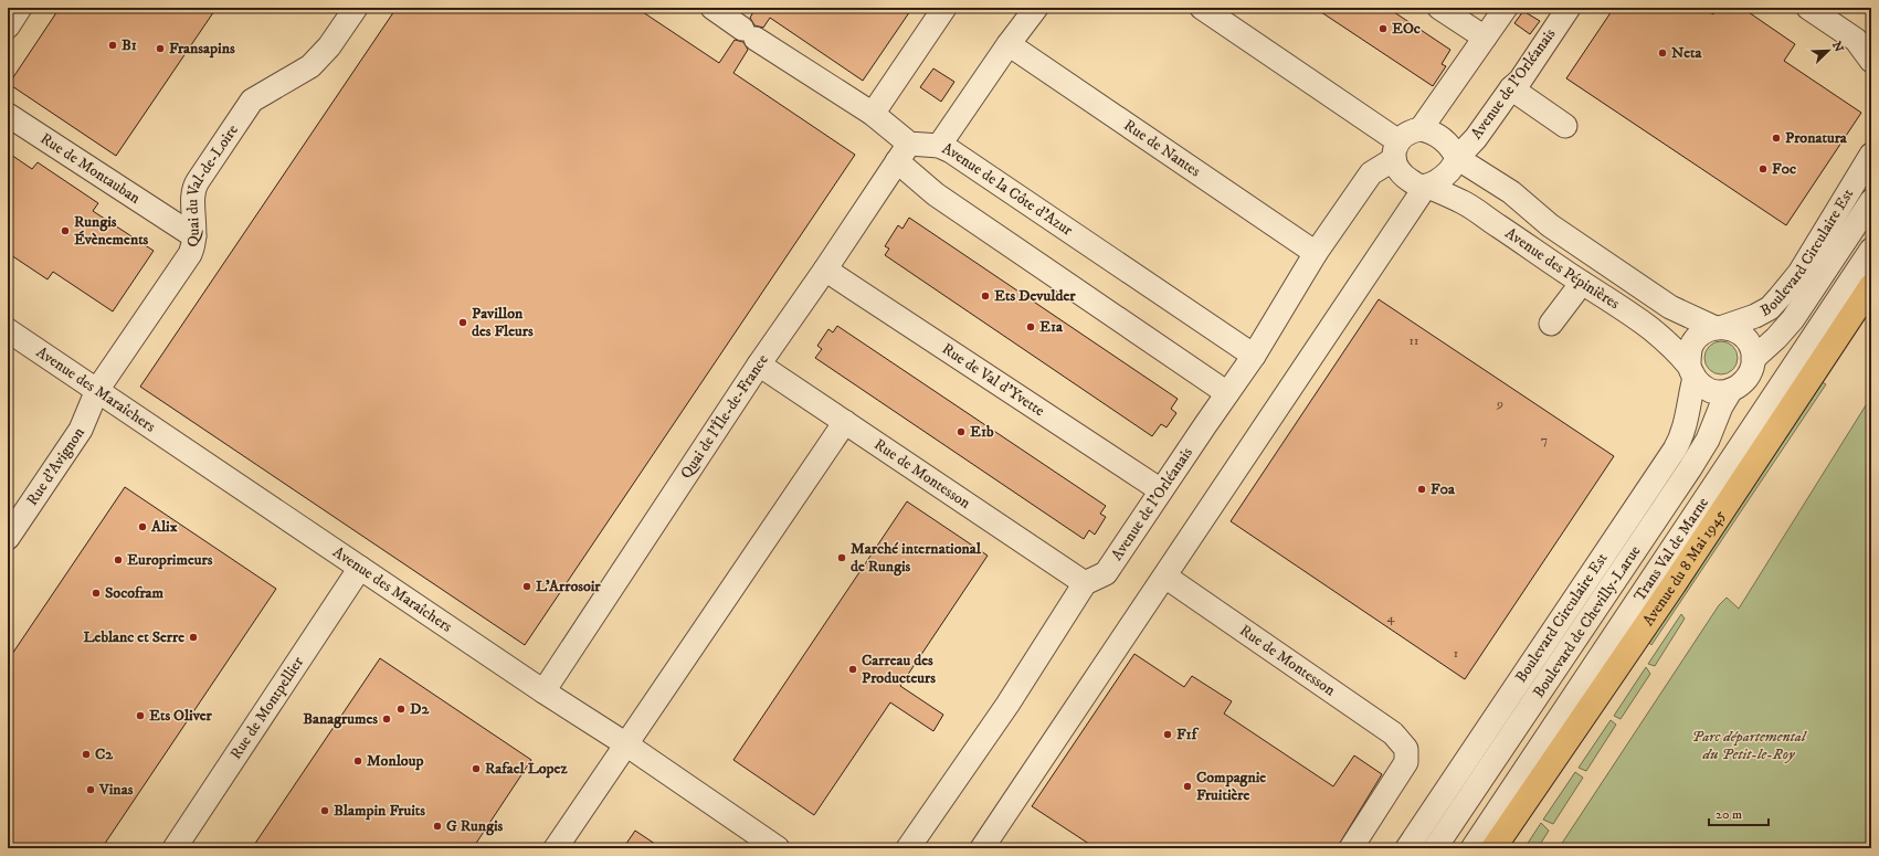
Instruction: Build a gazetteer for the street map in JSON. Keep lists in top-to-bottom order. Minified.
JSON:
{"streets":{"main road":["Avenue du 8 Mai 1945"],"street":["Avenue de l'Orléanais","Rue de Nantes","Rue de Montauban","Quai du Val-de-Loire","Avenue de la Côte d'Azur","Boulevard Circulaire Est","Avenue des Pépinières","Rue de Val d'Yvette","Avenue des Maraîchers","Quai de l'Île-de-France","Rue d'Avignon","Rue de Montesson","Trans Val de Marne","Boulevard de Chevilly-Larue","Rue de Montpellier"]},"crossings":[["Avenue de l'Orléanais","Rue de Nantes"],["Avenue de l'Orléanais","Avenue de la Côte d'Azur"],["Avenue de l'Orléanais","Avenue des Pépinières"],["Avenue de l'Orléanais","Rue de Val d'Yvette"],["Avenue de l'Orléanais","Rue de Montesson"],["Rue de Montauban","Quai du Val-de-Loire"],["Quai du Val-de-Loire","Avenue des Maraîchers"],["Quai du Val-de-Loire","Rue d'Avignon"],["Avenue de la Côte d'Azur","Quai de l'Île-de-France"],["Boulevard Circulaire Est","Avenue des Pépinières"],["Boulevard Circulaire Est","Boulevard de Chevilly-Larue"],["Avenue des Pépinières","Boulevard de Chevilly-Larue"],["Rue de Val d'Yvette","Quai de l'Île-de-France"],["Avenue des Maraîchers","Quai de l'Île-de-France"],["Avenue des Maraîchers","Rue d'Avignon"],["Avenue des Maraîchers","Rue de Montpellier"],["Quai de l'Île-de-France","Rue de Montesson"]],"parks":["Parc départemental du Petit-le-Roy"],"places":["EOc","B1","Fransapins","Neta","Pronatura","F0c","Rungis Évènements","Ets Devulder","Pavillon des Fleurs","E1a","E1b","F0a","Alix","Marché international de Rungis","Europrimeurs","L'Arrosoir","Socofram","Leblanc et Serre","Carreau des Producteurs","D2","Ets Oliver","Banagrumes","F1f","C2","Monloup","Rafael Lopez","Compagnie Fruitière","Vinas","Blampin Fruits","G Rungis"],"house_numbers":["11","9","7","4","1"],"scale_bar":"20 m","north":"top right"}
